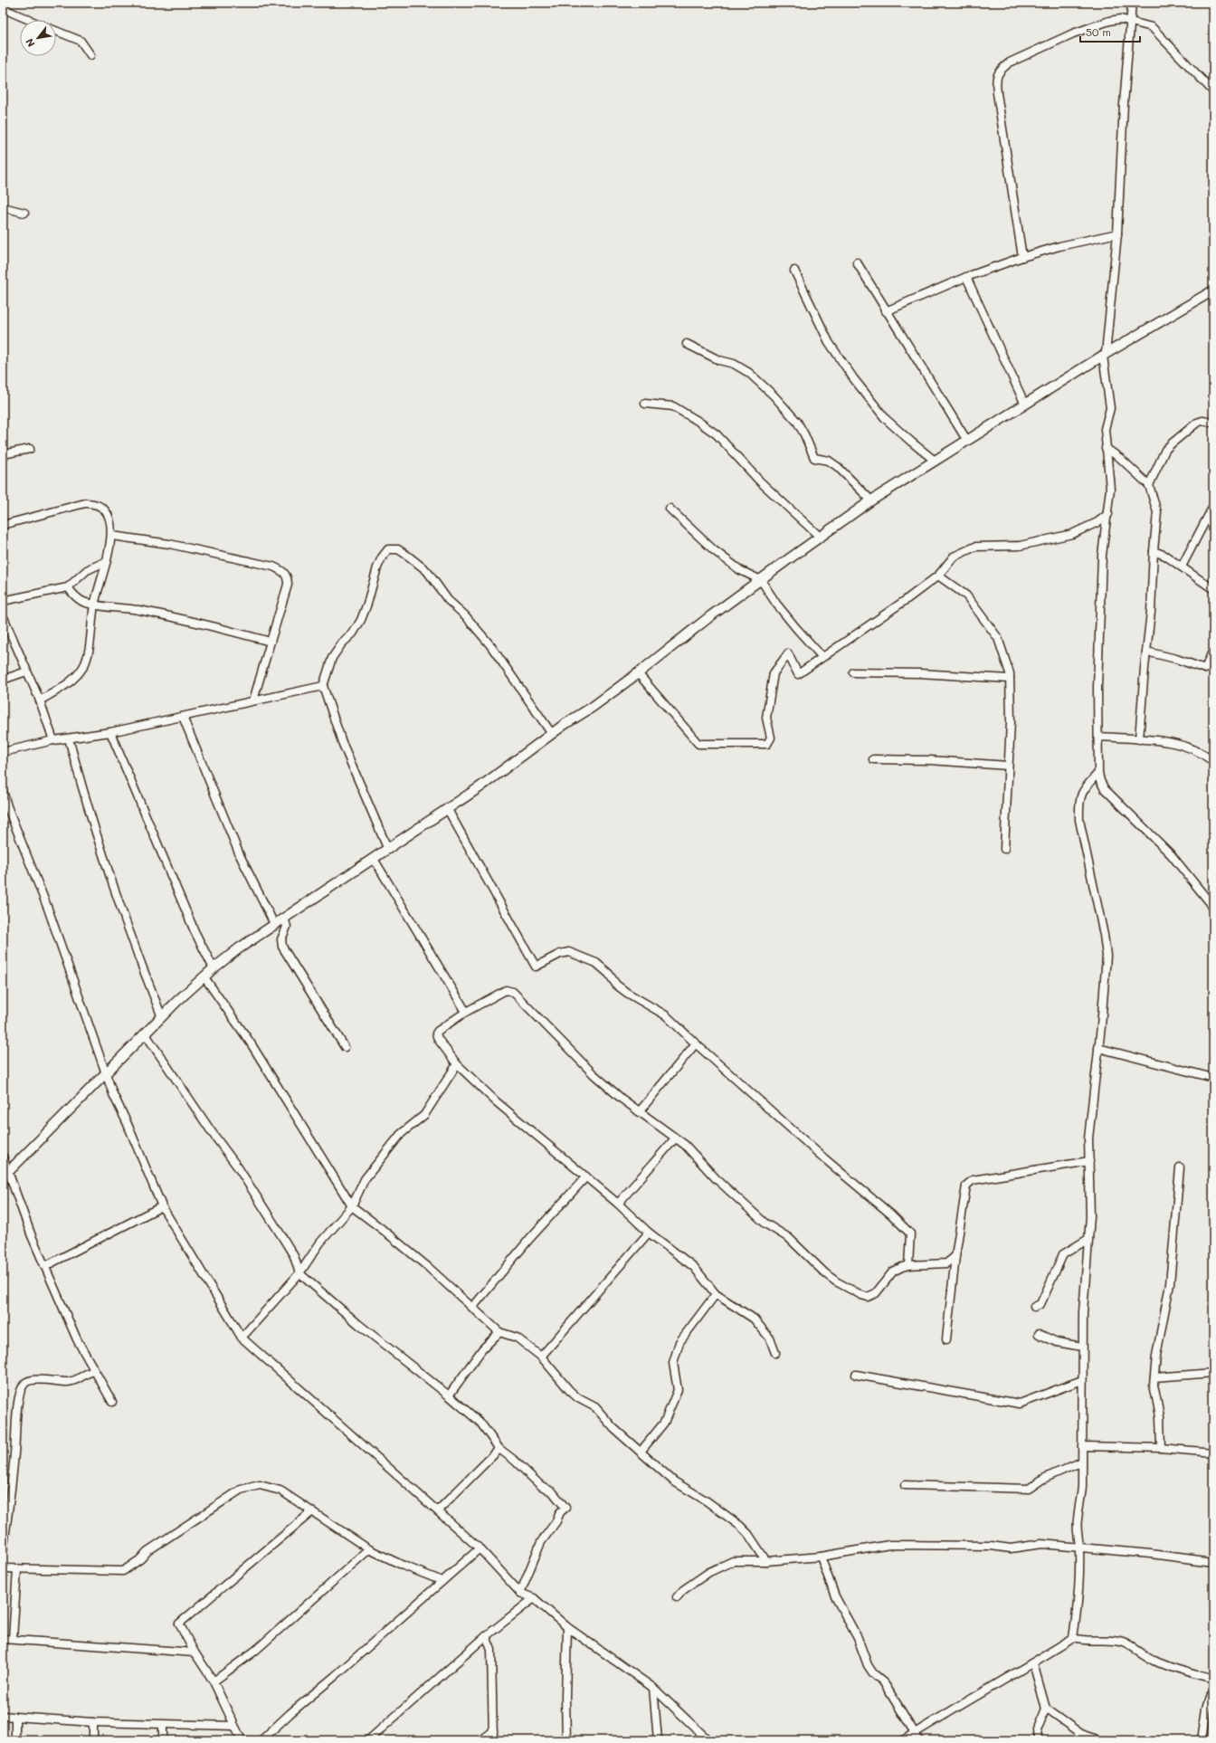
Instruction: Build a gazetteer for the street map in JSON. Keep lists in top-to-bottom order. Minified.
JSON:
{"scale_bar":"50 m","north":"bottom left"}
